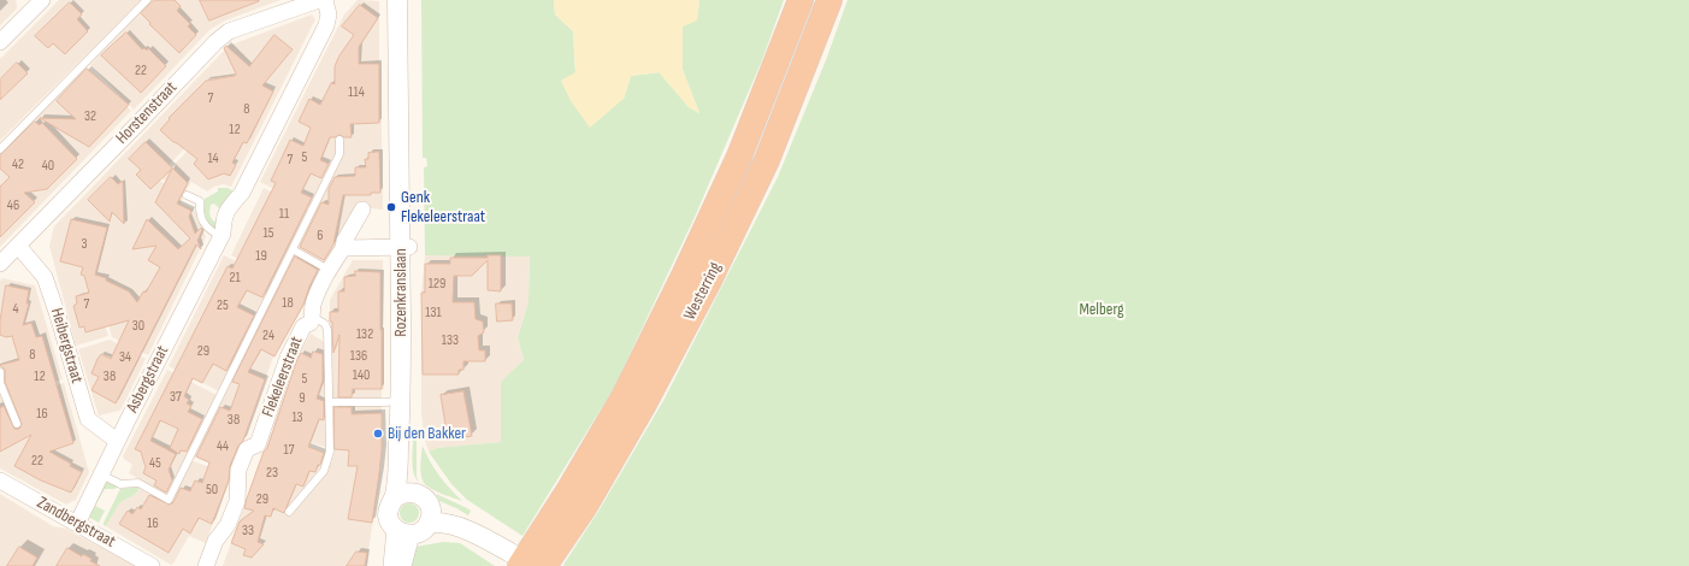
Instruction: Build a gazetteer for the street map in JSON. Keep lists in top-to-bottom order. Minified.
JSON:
{"streets":{"highway":["Westerring"],"street":["Horstenstraat","Rozenkranslaan","Heibergstraat","Flekeleerstraat","Asbergstraat","Zandbergstraat"]},"crossings":[["Horstenstraat","Heibergstraat"],["Heibergstraat","Asbergstraat"],["Asbergstraat","Zandbergstraat"]],"parks":["Melberg"],"places":["Genk Flekeleerstraat","Bij den Bakker"],"house_numbers":["22","114","7","8","32","12","5","14","7","42","40","46","11","15","6","3","19","21","129","18","7","25","4","131","30","132","24","133","29","8","136","34","140","12","38","5","37","9","16","13","38","44","17","22","45","23","50","29","16","33"]}
